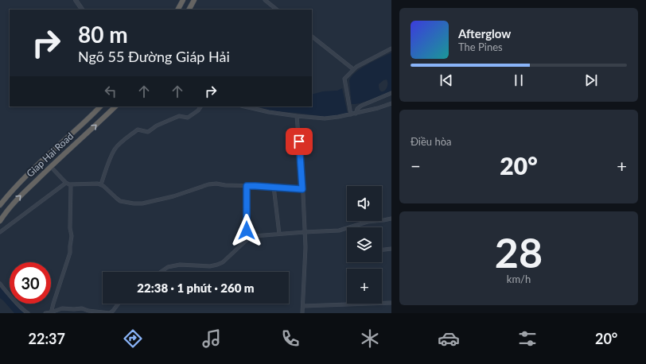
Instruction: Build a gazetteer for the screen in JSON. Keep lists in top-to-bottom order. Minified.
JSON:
{"streets":{"highway":["Giap Hai Road"]},"page":{"turn":["80 m","Ngõ 55 Đường Giáp Hải"],"song":["Afterglow","The Pines"],"tile":["Điều hòa",["28","km/h"]],"heat":["−","20°","+"],"map_buttons":"+","limit":"30","trip":"22:38 · 1 phút · 260 m","tabs":["22:37","20°"]}}
